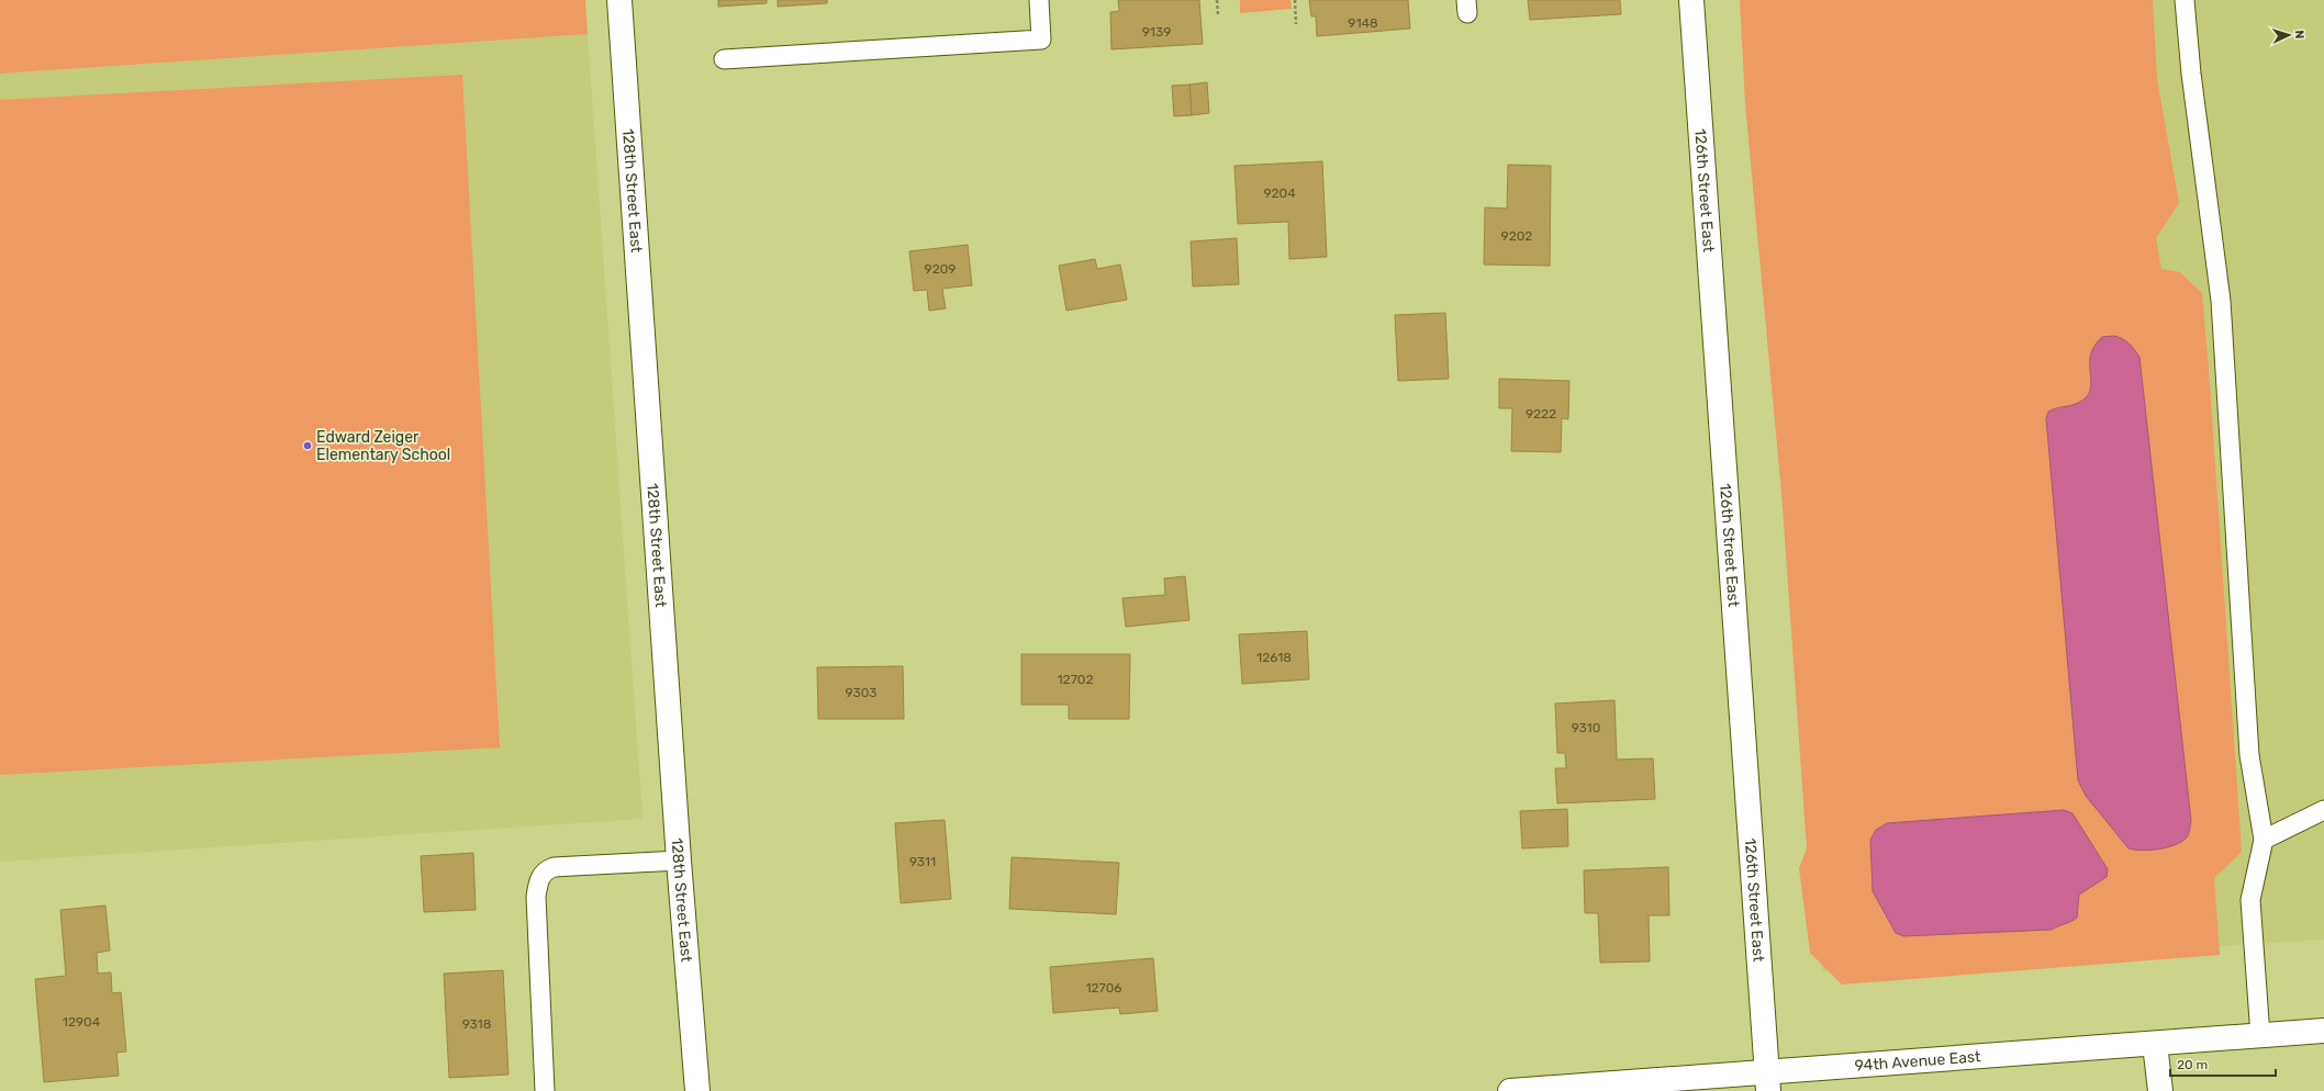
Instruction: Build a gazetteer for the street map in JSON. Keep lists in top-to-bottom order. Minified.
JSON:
{"streets":{"street":["128th Street East","126th Street East","94th Avenue East"]},"crossings":[["126th Street East","94th Avenue East"]],"places":["Edward Zeiger Elementary School"],"house_numbers":["9148","9139","9204","9202","9209","9222","12618","12702","9303","9310","9311","12706","12904","9318"],"scale_bar":"20 m","north":"right"}
